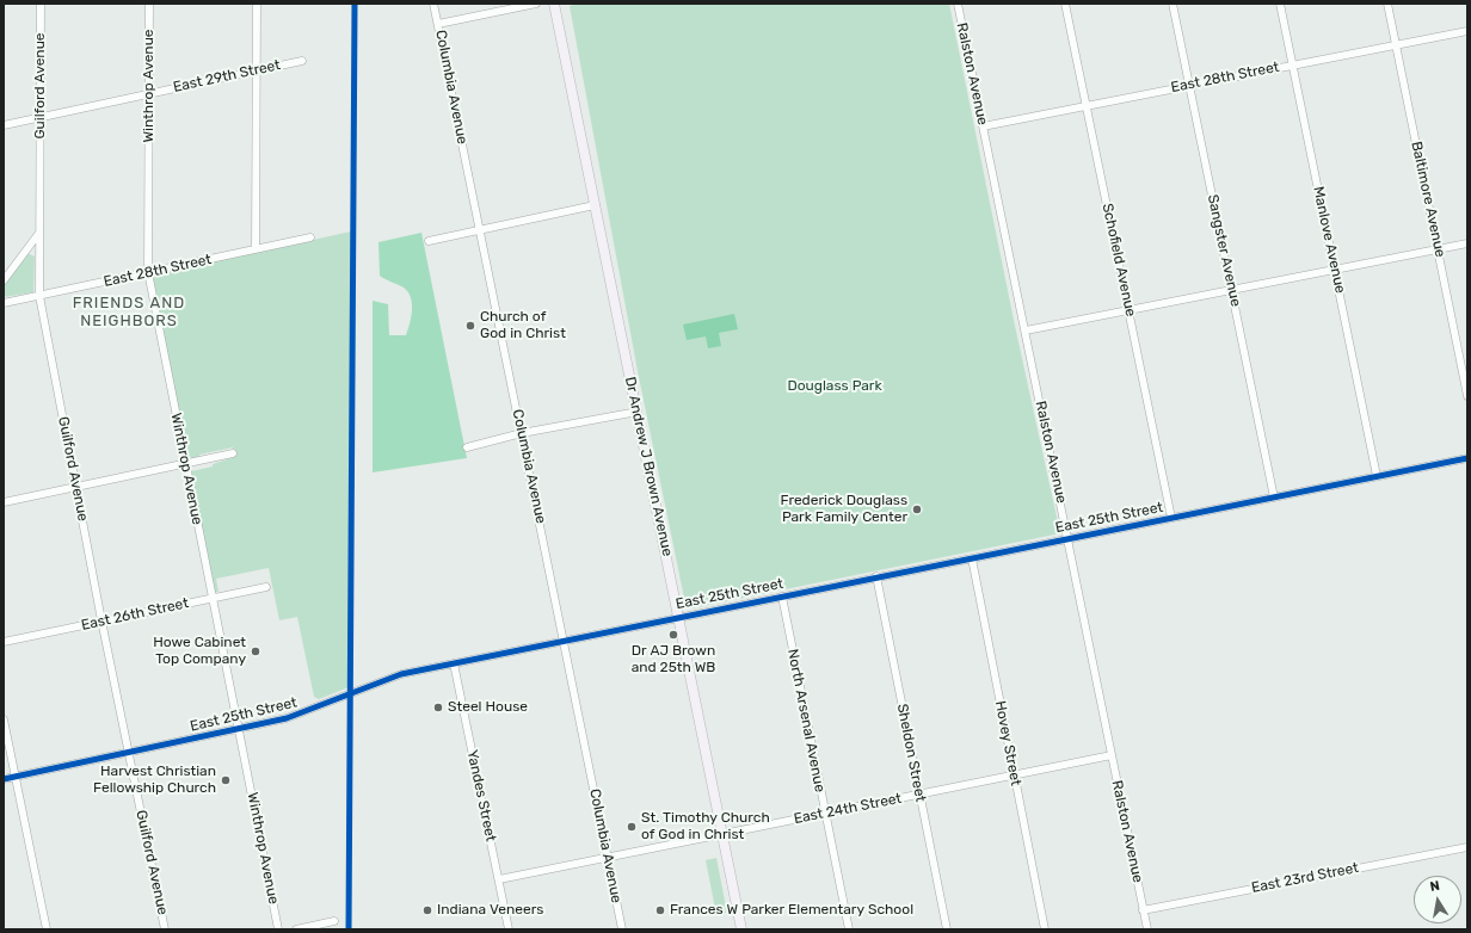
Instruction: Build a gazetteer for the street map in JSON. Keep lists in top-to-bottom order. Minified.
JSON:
{"streets":{"main road":["Dr Andrew J Brown Avenue"],"street":["Ralston Avenue","East 29th Street","East 28th Street","Guilford Avenue","Winthrop Avenue","Columbia Avenue","Baltimore Avenue","Manlove Avenue","Sangster Avenue","Schofield Avenue","East 25th Street","East 26th Street","North Arsenal Avenue","Hovey Street","Sheldon Street","Yandes Street","East 24th Street","East 23rd Street"]},"crossings":[["Ralston Avenue","East 28th Street"],["Ralston Avenue","East 25th Street"],["Ralston Avenue","East 24th Street"],["Ralston Avenue","East 23rd Street"],["East 29th Street","Guilford Avenue"],["East 29th Street","Winthrop Avenue"],["East 28th Street","Guilford Avenue"],["East 28th Street","Winthrop Avenue"],["East 28th Street","Baltimore Avenue"],["East 28th Street","Manlove Avenue"],["East 28th Street","Sangster Avenue"],["East 28th Street","Schofield Avenue"],["Guilford Avenue","East 25th Street"],["Guilford Avenue","East 26th Street"],["Winthrop Avenue","East 25th Street"],["Winthrop Avenue","East 26th Street"],["Columbia Avenue","East 25th Street"],["Columbia Avenue","East 24th Street"],["Manlove Avenue","East 25th Street"],["Sangster Avenue","East 25th Street"],["Schofield Avenue","East 25th Street"],["Dr Andrew J Brown Avenue","East 25th Street"],["Dr Andrew J Brown Avenue","East 24th Street"],["East 25th Street","North Arsenal Avenue"],["East 25th Street","Hovey Street"],["East 25th Street","Sheldon Street"],["East 25th Street","Yandes Street"],["North Arsenal Avenue","East 24th Street"],["Hovey Street","East 24th Street"],["Sheldon Street","East 24th Street"],["Yandes Street","East 24th Street"]],"districts":["FRIENDS AND NEIGHBORS"],"parks":["Douglass Park"],"places":["Church of God in Christ","Frederick Douglass Park Family Center","Dr AJ Brown and 25th WB","Howe Cabinet Top Company","Steel House","Harvest Christian Fellowship Church","St. Timothy Church of God in Christ","Indiana Veneers","Frances W Parker Elementary School"],"north":"top"}
